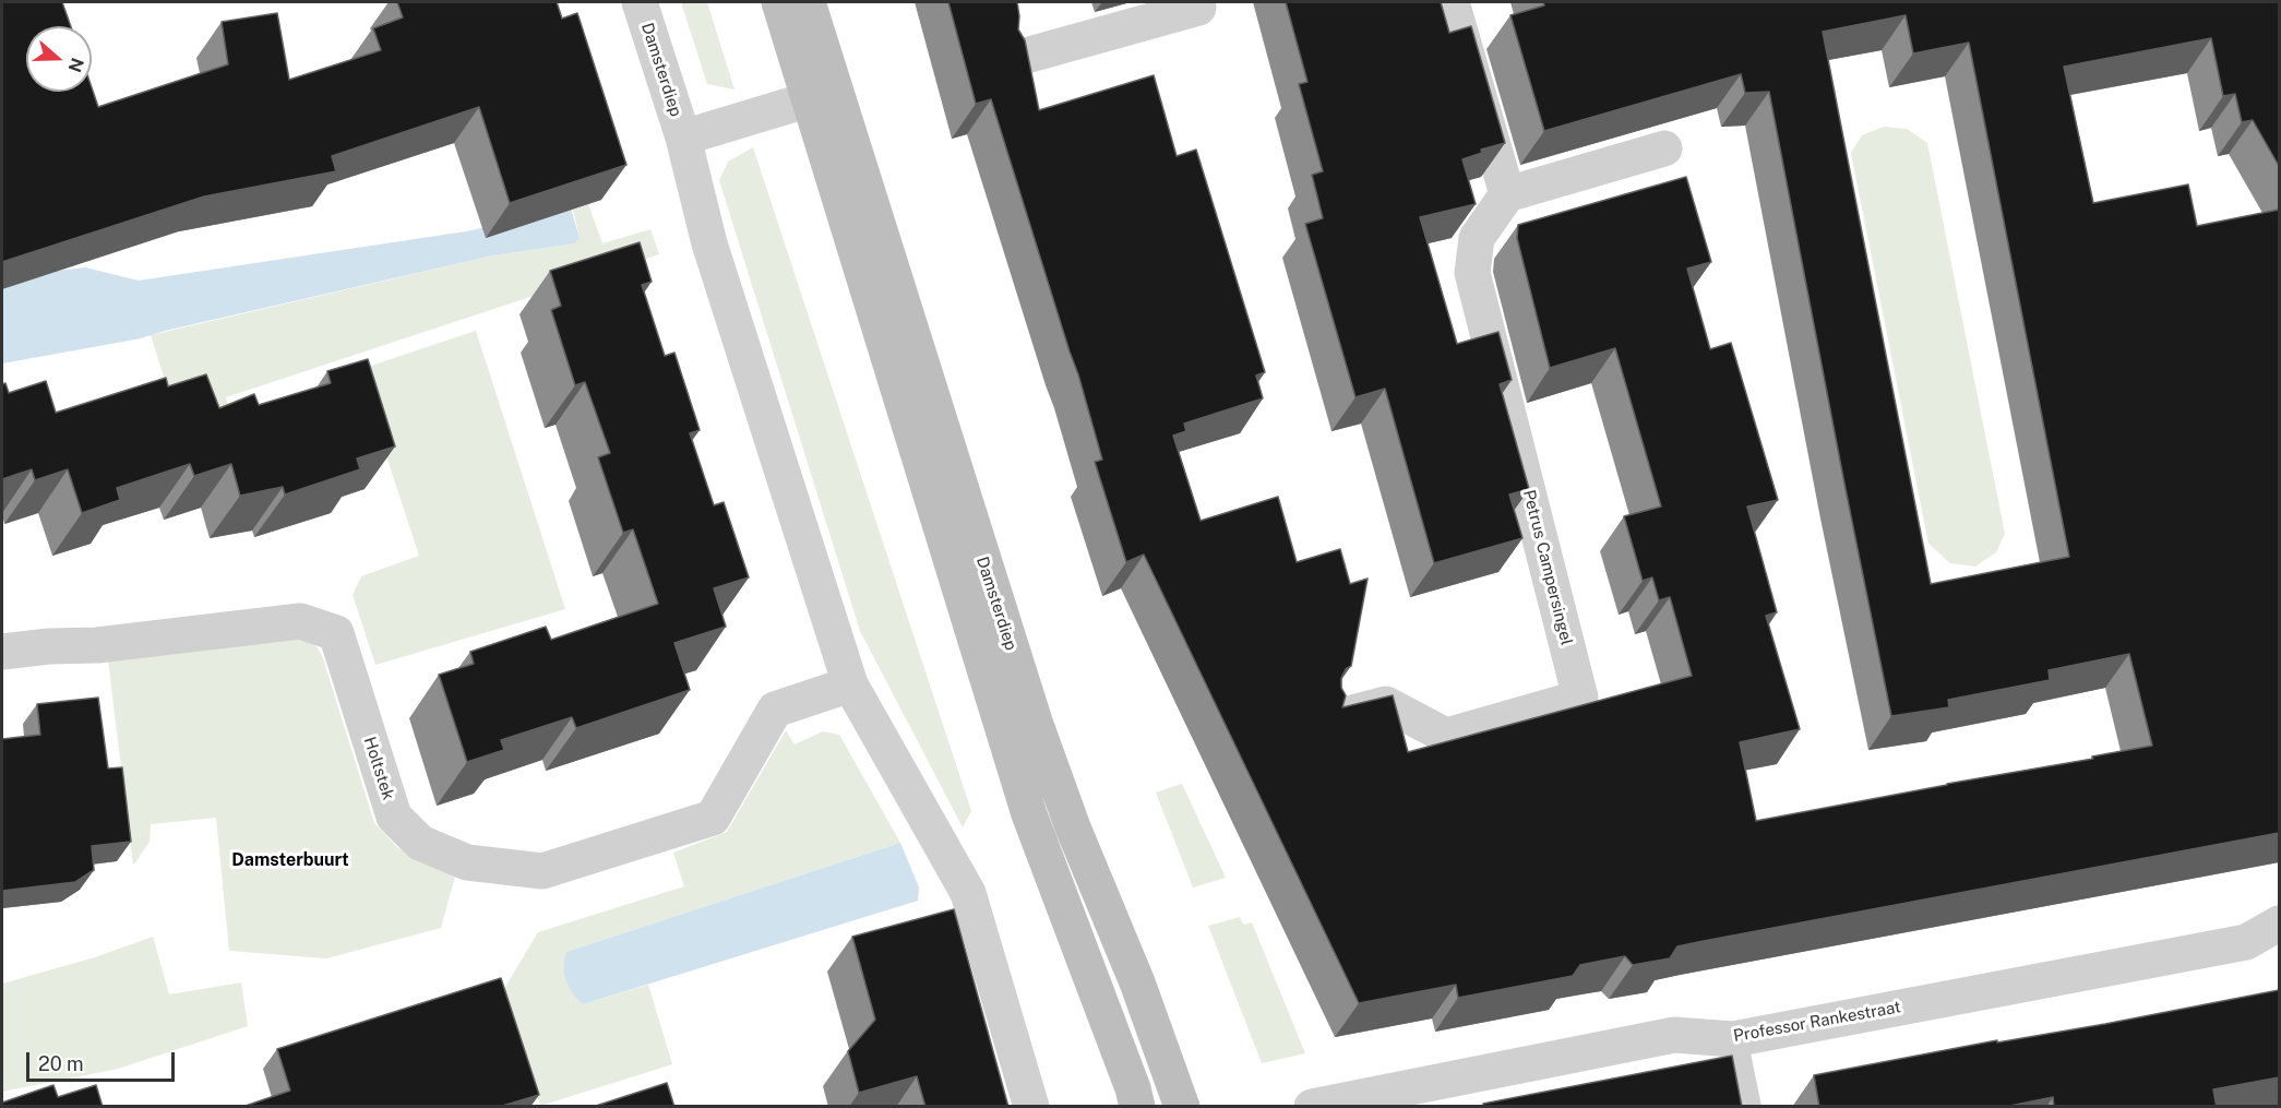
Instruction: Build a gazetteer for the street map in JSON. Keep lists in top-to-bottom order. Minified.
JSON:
{"streets":{"main road":["Damsterdiep"],"street":["Petrus Campersingel","Holtstek","Professor Rankestraat"]},"crossings":[["Damsterdiep","Holtstek"]],"districts":["Damsterbuurt"],"scale_bar":"20 m","north":"right"}
